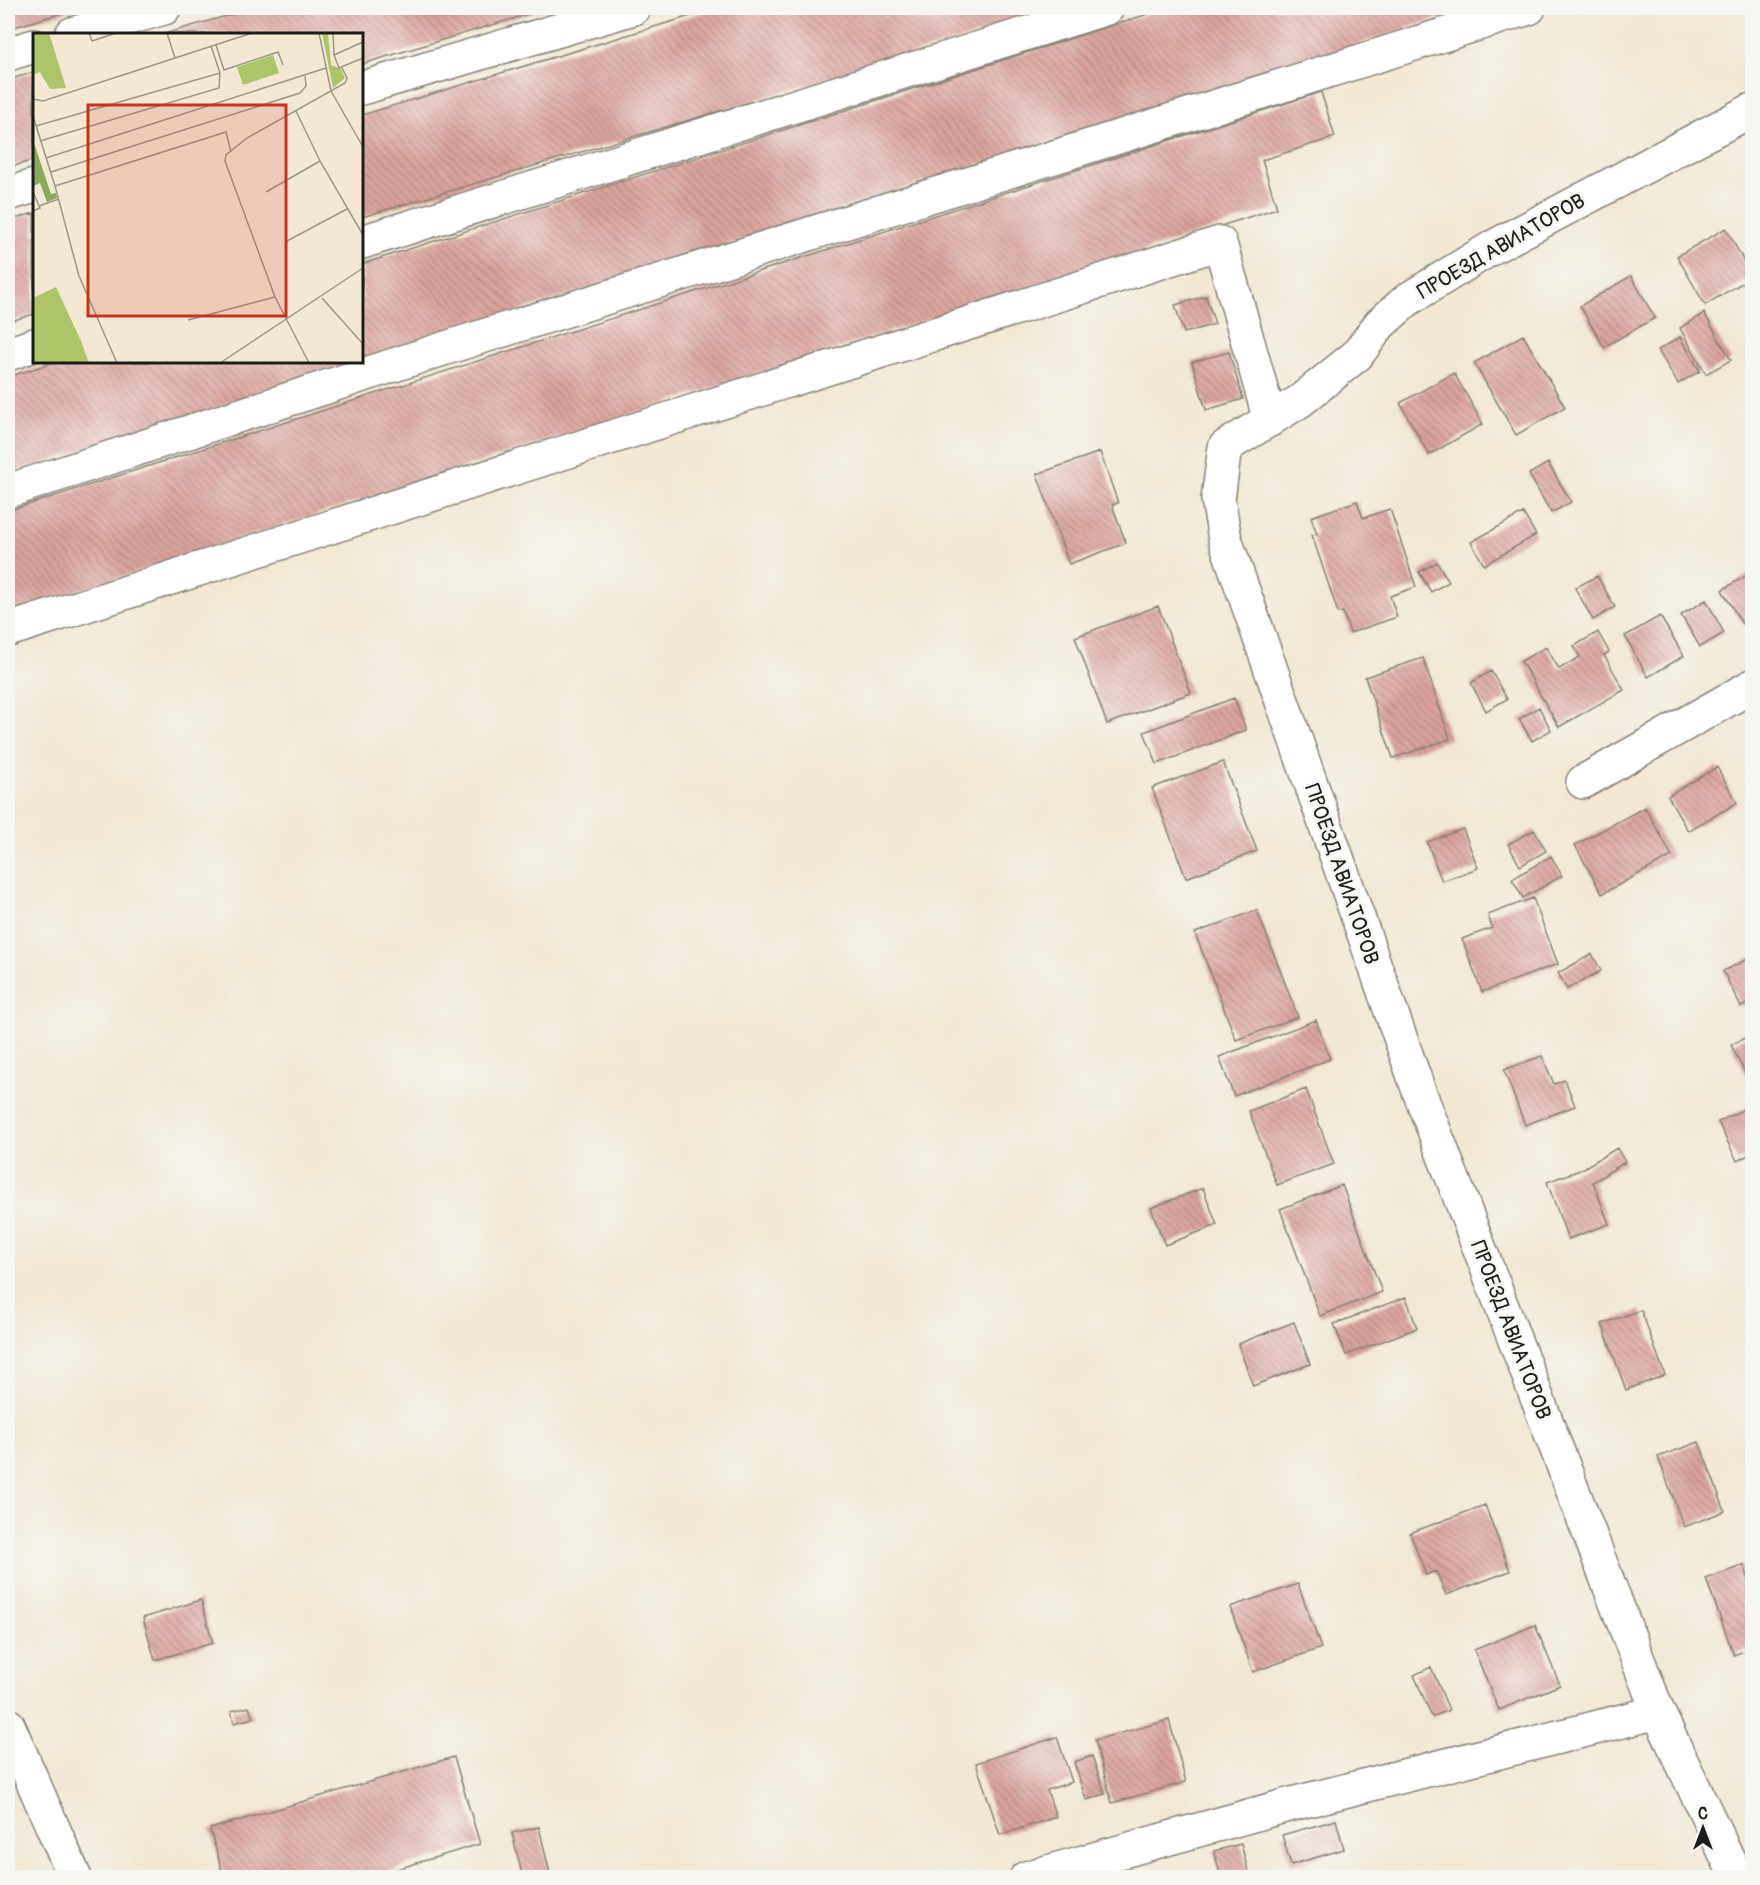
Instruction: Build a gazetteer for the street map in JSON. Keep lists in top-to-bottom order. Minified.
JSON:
{"streets":{"street":["ПРОЕЗД АВИАТОРОВ"]},"north":"top"}
